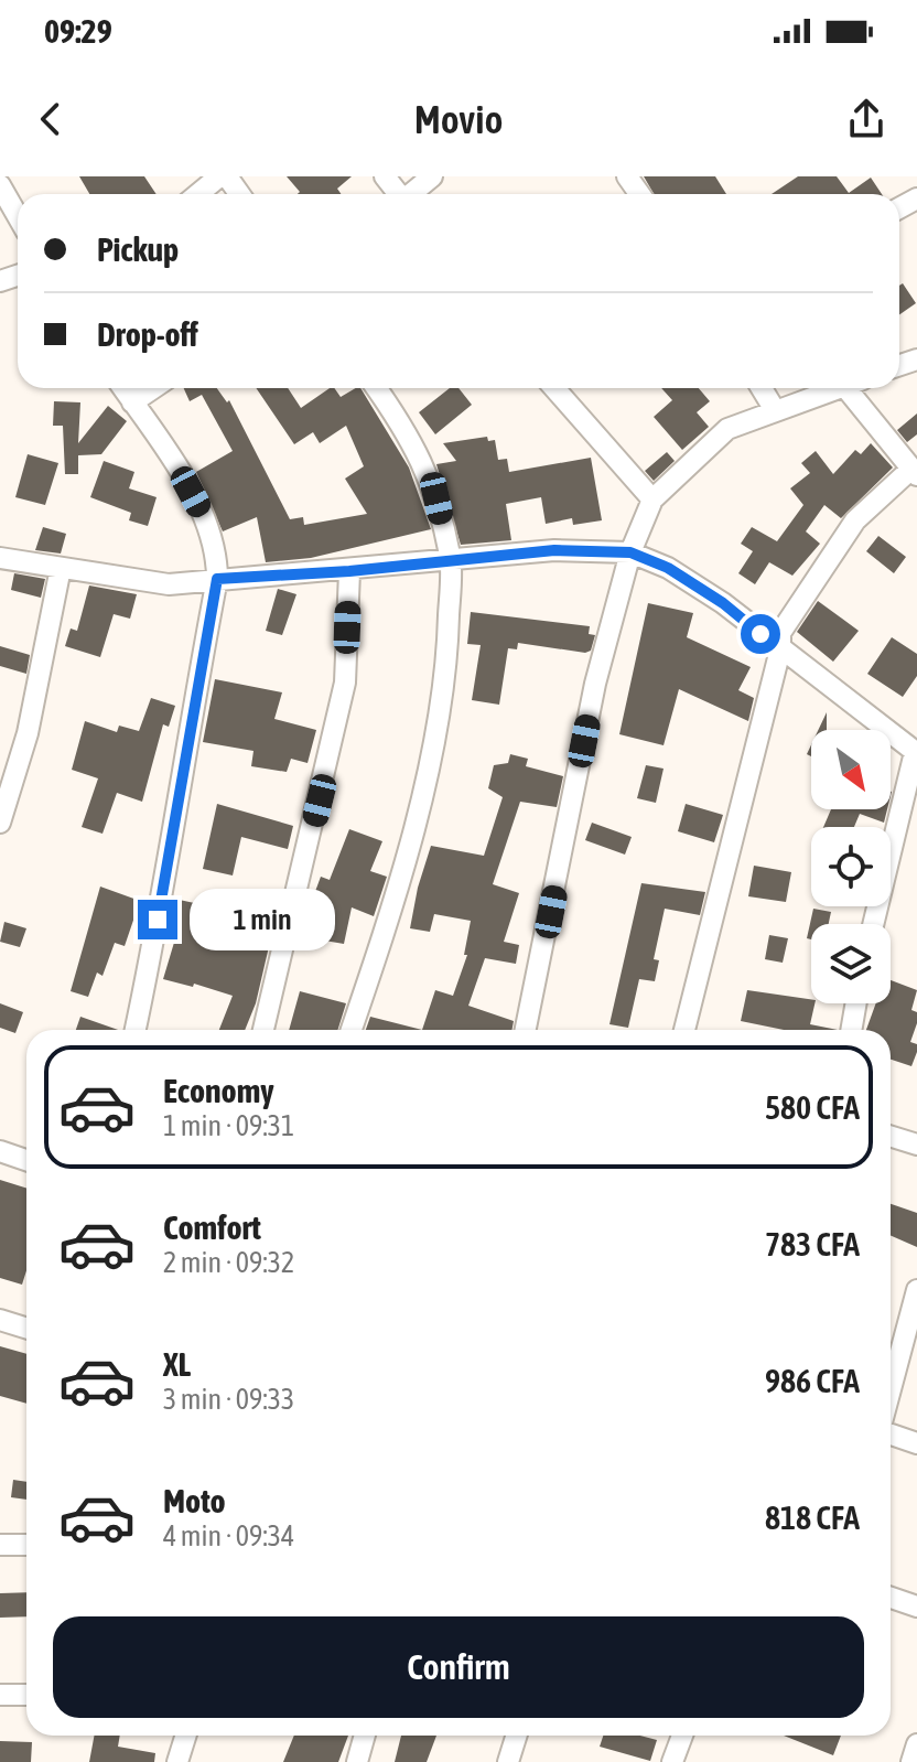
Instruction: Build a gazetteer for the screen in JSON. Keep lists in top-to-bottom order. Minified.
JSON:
{"north":"bottom right","page":{"status":"09:29","header":"Movio","banner":["Pickup","Drop-off"],"bubble":"1 min","list":[{"name":"Economy","note":"1 min · 09:31","value":"580 CFA"},{"name":"Comfort","note":"2 min · 09:32","value":"783 CFA"},{"name":"XL","note":"3 min · 09:33","value":"986 CFA"},{"name":"Moto","note":"4 min · 09:34","value":"818 CFA"}],"buttons":"Confirm"}}
